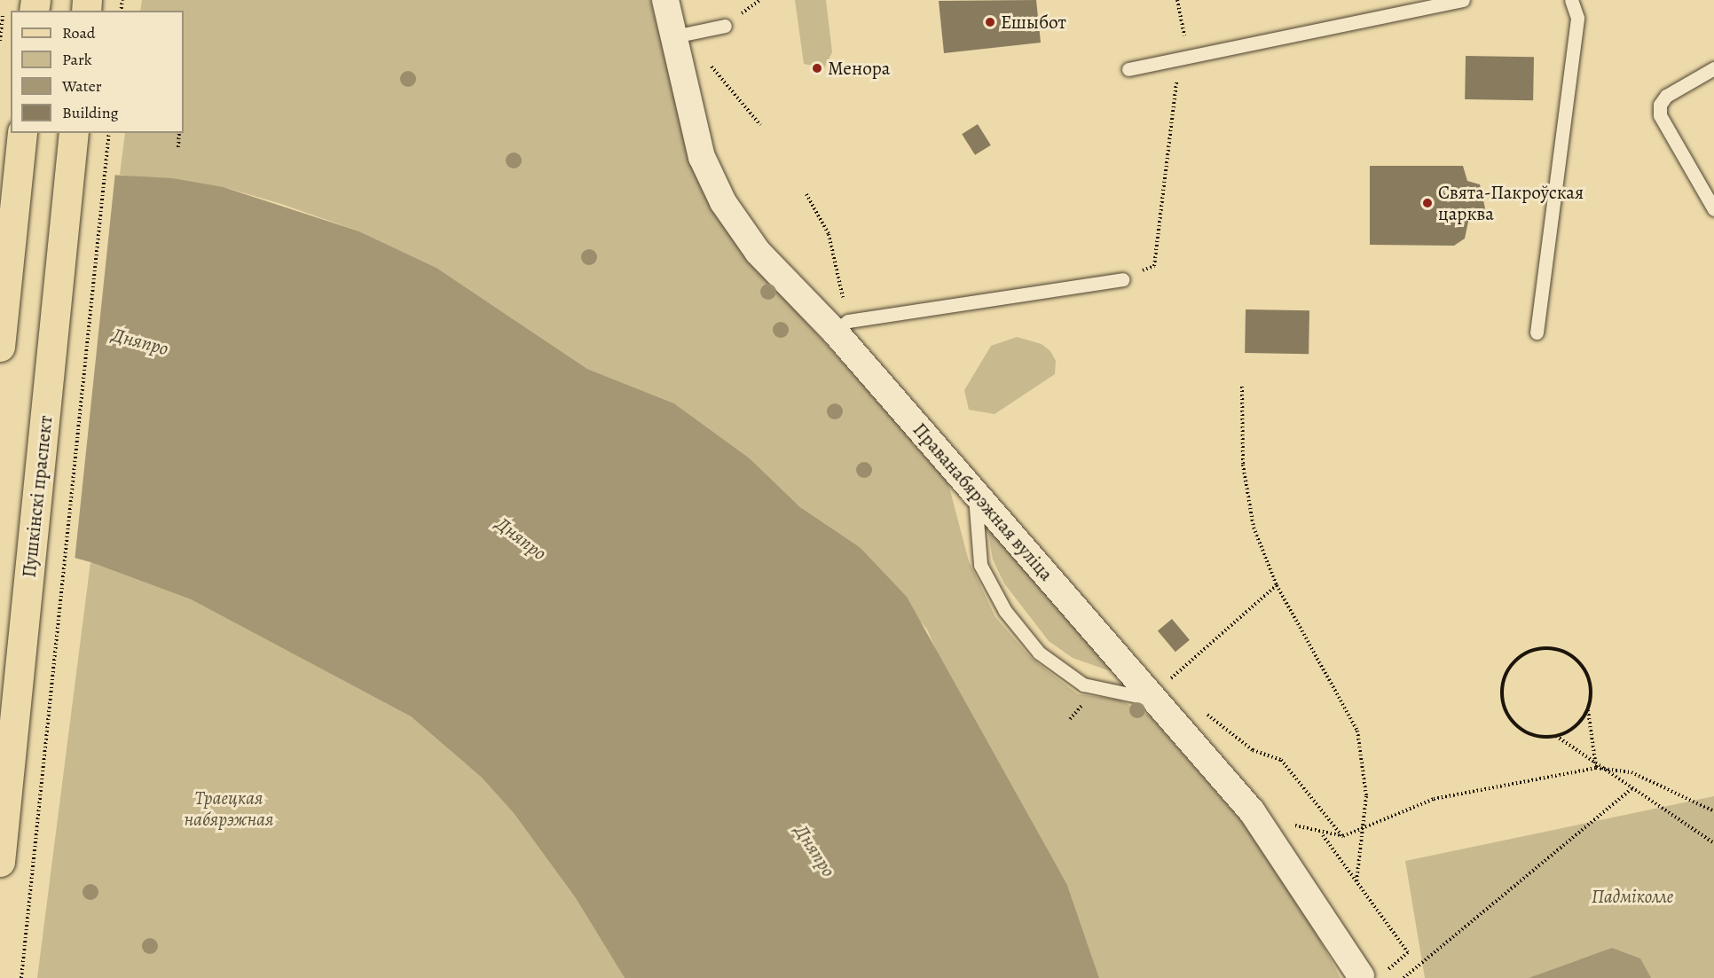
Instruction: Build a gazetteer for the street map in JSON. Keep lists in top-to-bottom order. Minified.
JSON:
{"streets":{"main road":["Пушкінскі праспект"],"street":["Праванабярэжная вуліца"]},"water":["Дняпро"],"parks":["Траецкая набярэжная","Падміколле"],"places":["Ешыбот","Менора","Свята-Пакроўская царква"],"legend":["Road","Park","Water","Building"]}
